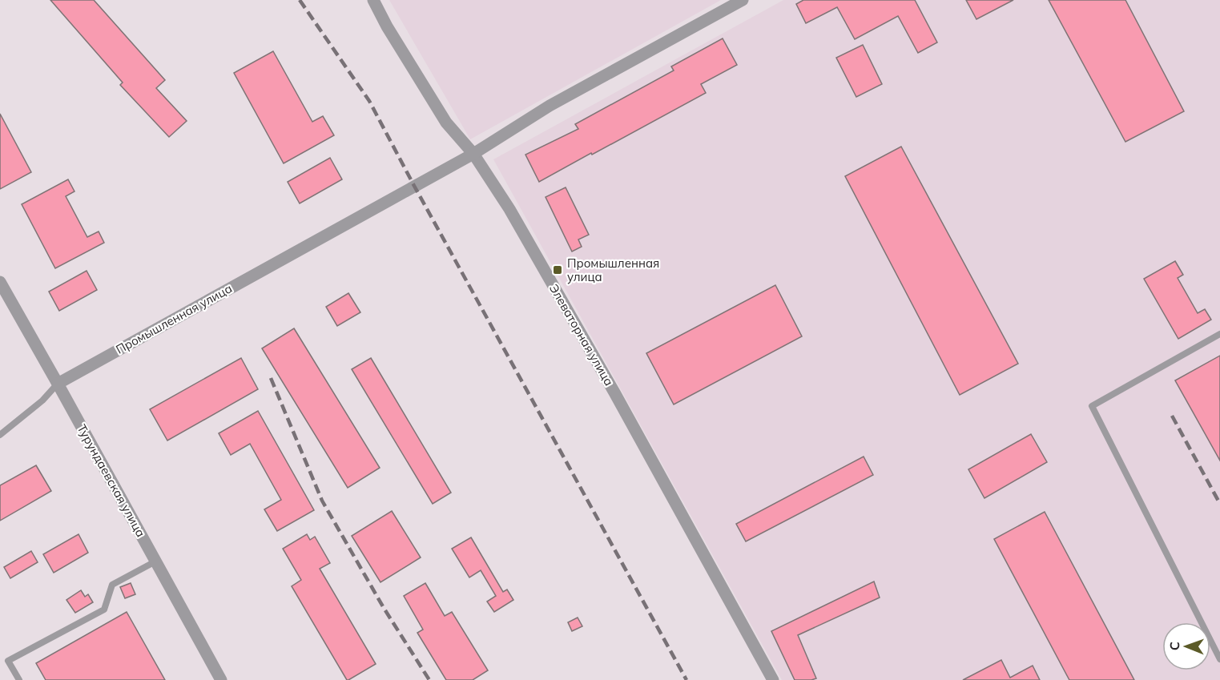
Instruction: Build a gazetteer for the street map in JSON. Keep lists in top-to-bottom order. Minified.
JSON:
{"streets":{"street":["Промышленная улица","Элеваторная улица","Турундаевская улица"]},"crossings":[["Промышленная улица","Элеваторная улица"],["Промышленная улица","Турундаевская улица"]],"places":{"transit":["Промышленная улица"]},"north":"left"}
